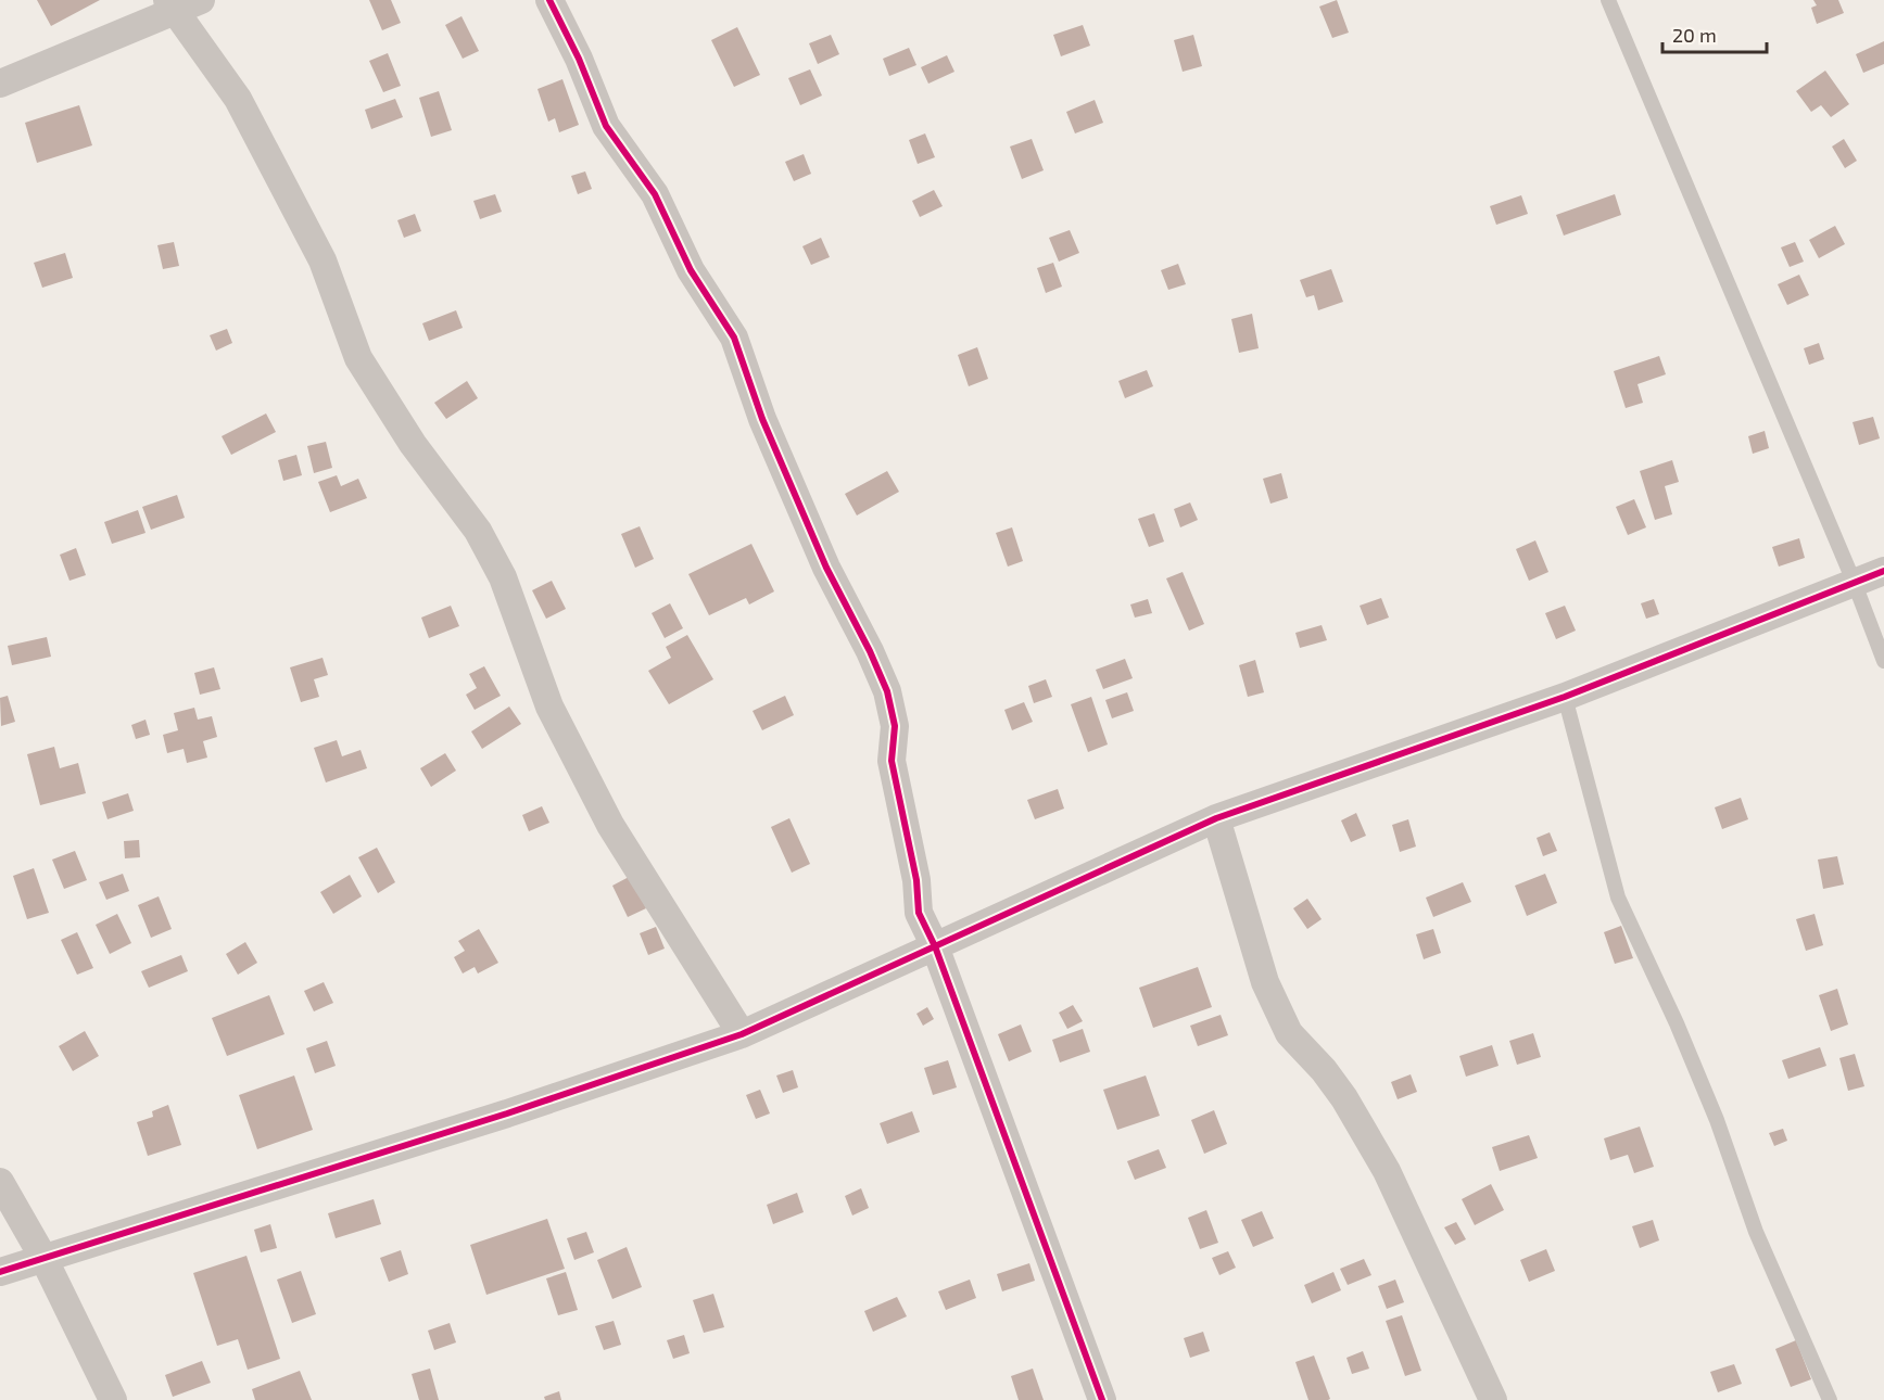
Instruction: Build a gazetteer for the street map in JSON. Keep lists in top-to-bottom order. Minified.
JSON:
{"scale_bar":"20 m"}
